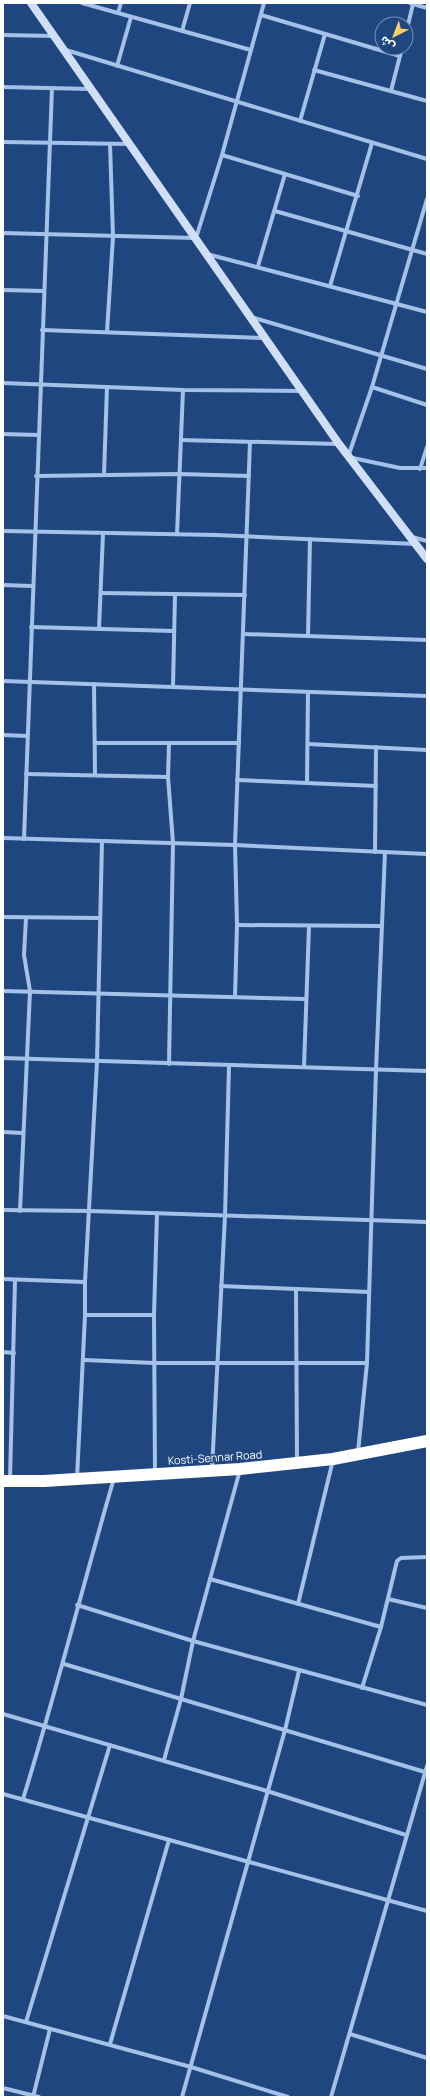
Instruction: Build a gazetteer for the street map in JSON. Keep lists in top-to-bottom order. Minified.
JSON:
{"streets":{"highway":["Kosti-Sennar Road"]},"north":"bottom left"}
